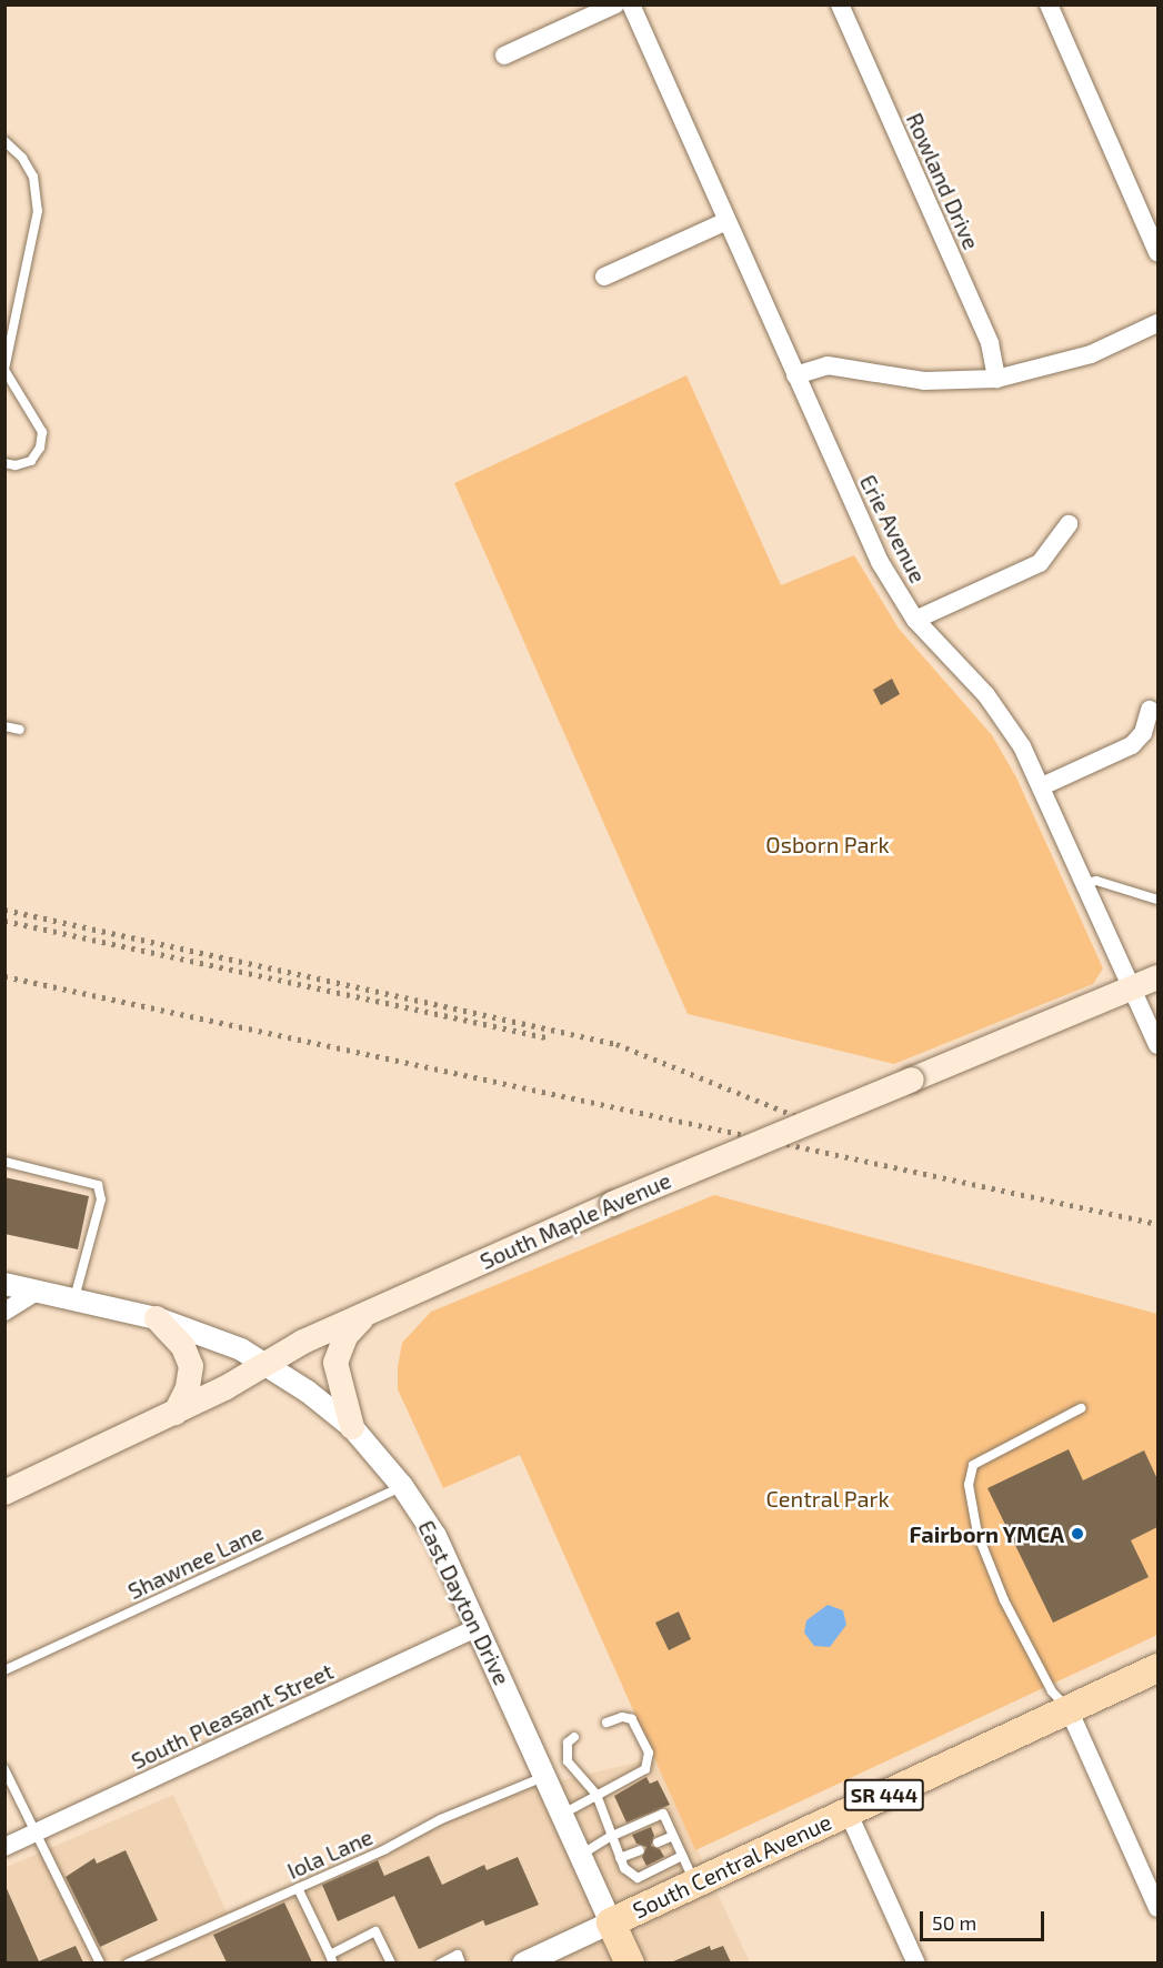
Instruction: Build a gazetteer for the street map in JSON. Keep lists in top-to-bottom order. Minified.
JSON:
{"streets":{"main road":["South Maple Avenue","SR 444","South Central Avenue"],"street":["Rowland Drive","Erie Avenue","East Dayton Drive","South Pleasant Street"],"lane":["Shawnee Lane","Iola Lane"]},"crossings":[["Erie Avenue","South Maple Avenue"],["South Maple Avenue","East Dayton Drive"],["Shawnee Lane","East Dayton Drive"],["East Dayton Drive","South Pleasant Street"],["East Dayton Drive","Iola Lane"],["East Dayton Drive","South Central Avenue"]],"parks":["Osborn Park","Central Park"],"places":["Fairborn YMCA"],"scale_bar":"50 m"}
